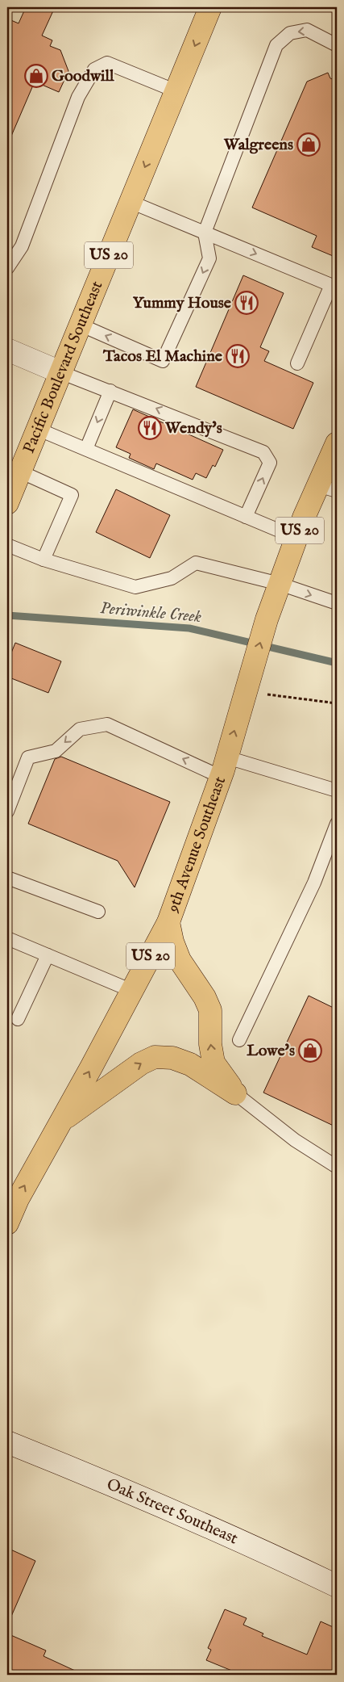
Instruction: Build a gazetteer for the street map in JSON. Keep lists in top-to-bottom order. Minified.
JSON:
{"streets":{"highway":["US 20","Pacific Boulevard Southeast","9th Avenue Southeast"],"street":["Oak Street Southeast"]},"one_way":["Pacific Boulevard Southeast","9th Avenue Southeast"],"water":["Periwinkle Creek"],"places":{"shop":["Goodwill","Walgreens","Lowe's"],"restaurant":["Yummy House","Tacos El Machine","Wendy's"]}}
